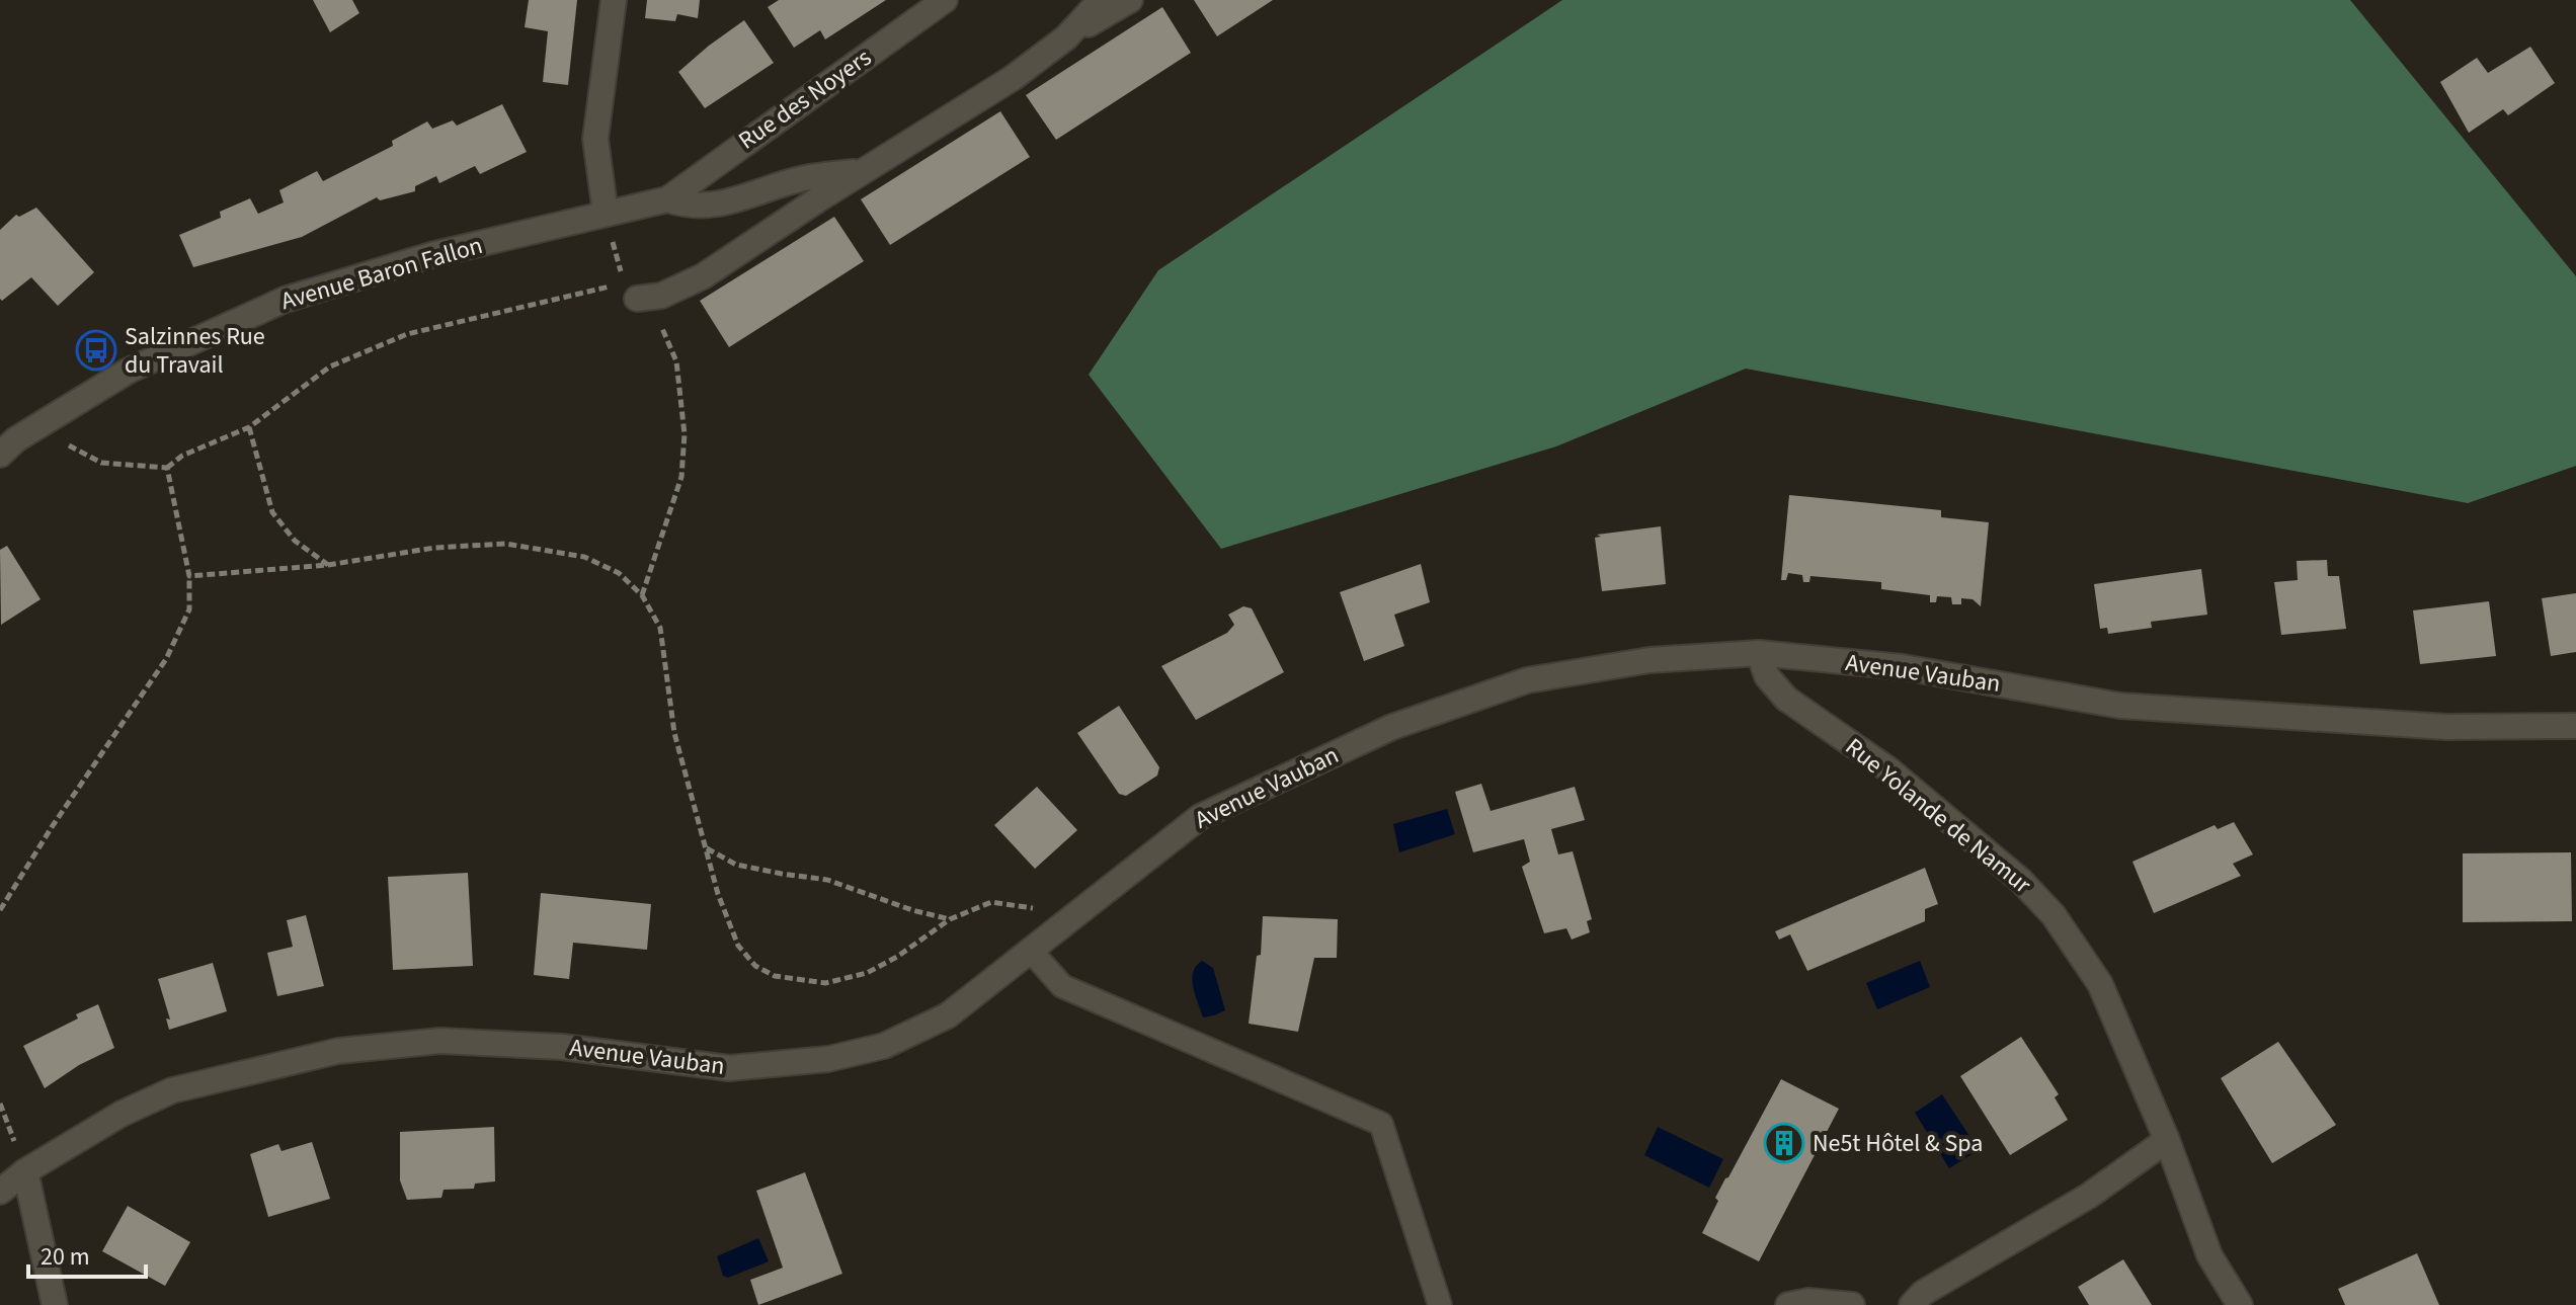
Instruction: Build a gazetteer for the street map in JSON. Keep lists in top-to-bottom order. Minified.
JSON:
{"streets":{"street":["Rue des Noyers","Avenue Baron Fallon","Avenue Vauban","Rue Yolande de Namur"]},"crossings":[["Rue des Noyers","Avenue Baron Fallon"],["Avenue Vauban","Rue Yolande de Namur"]],"places":{"bus stop":["Salzinnes Rue du Travail"],"building":["Ne5t Hôtel & Spa"]},"scale_bar":"20 m"}
